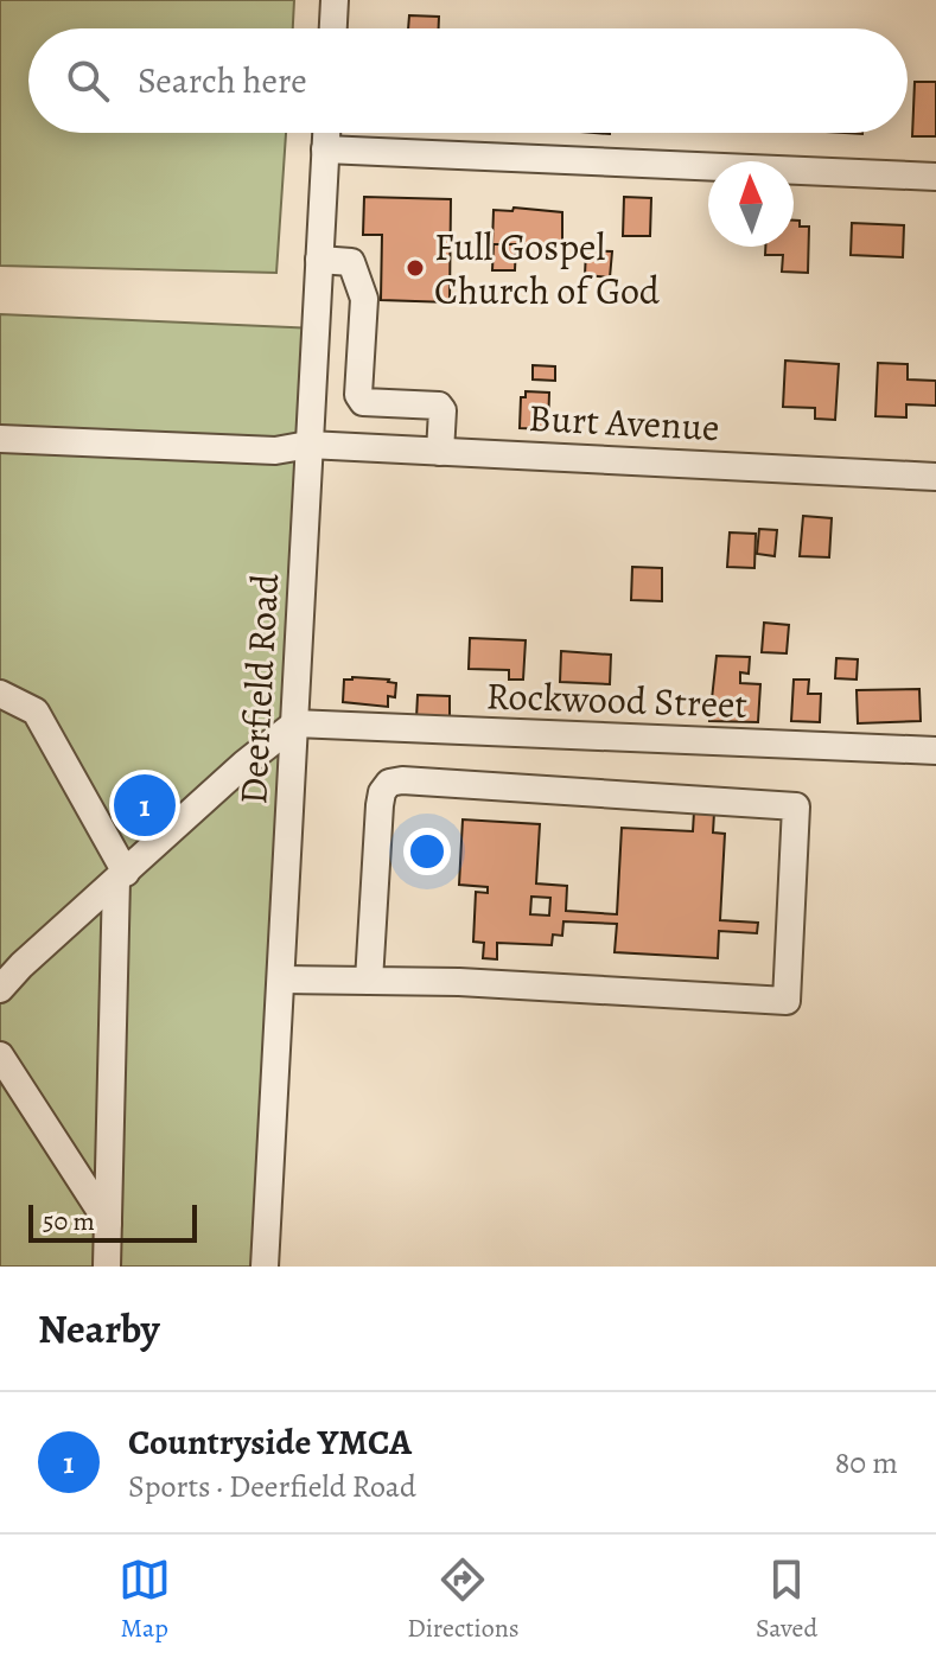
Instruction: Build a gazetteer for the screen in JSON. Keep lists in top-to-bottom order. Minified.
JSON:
{"streets":{"street":["Burt Avenue","Deerfield Road","Rockwood Street"]},"crossings":[["Burt Avenue","Deerfield Road"],["Deerfield Road","Rockwood Street"]],"places":["Full Gospel Church of God"],"scale_bar":"50 m","north":"top","page":{"search":"Search here","pins":"1","scale":"50 m","heading":"Nearby","list":[{"mark":"1","name":"Countryside YMCA","note":"Sports · Deerfield Road","value":"80 m"}],"nav":["Map","Directions","Saved"]}}
